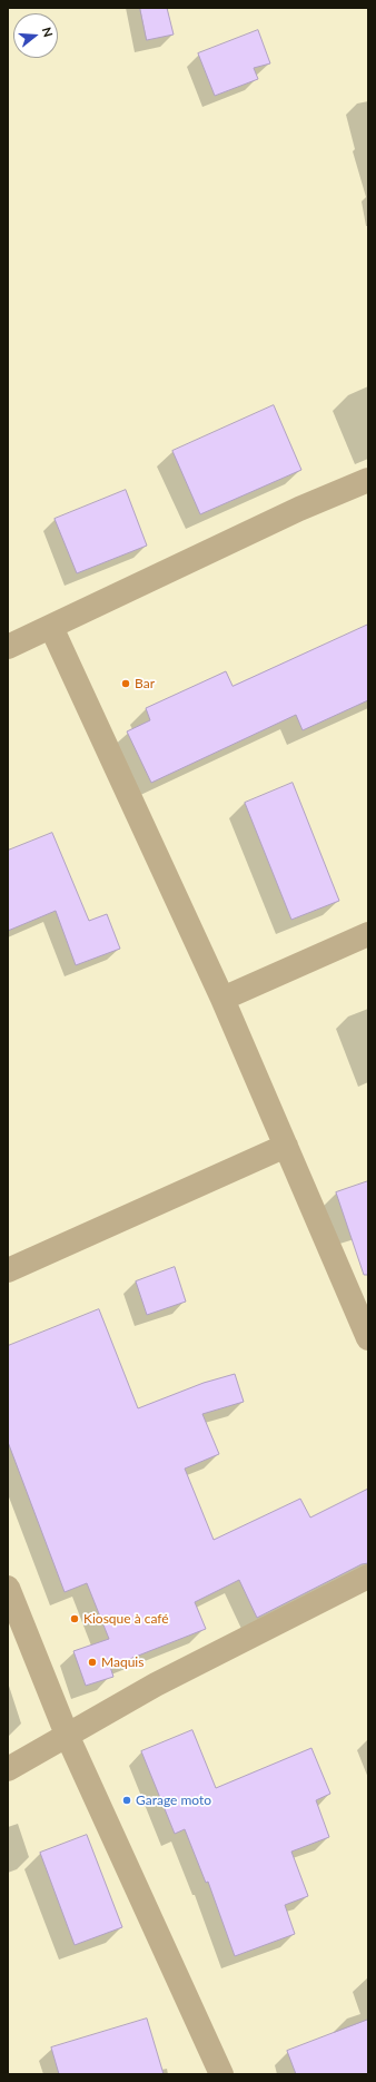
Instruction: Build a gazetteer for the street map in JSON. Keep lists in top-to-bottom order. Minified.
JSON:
{"places":["Bar","Kiosque à café","Maquis","Garage moto"],"north":"right"}
